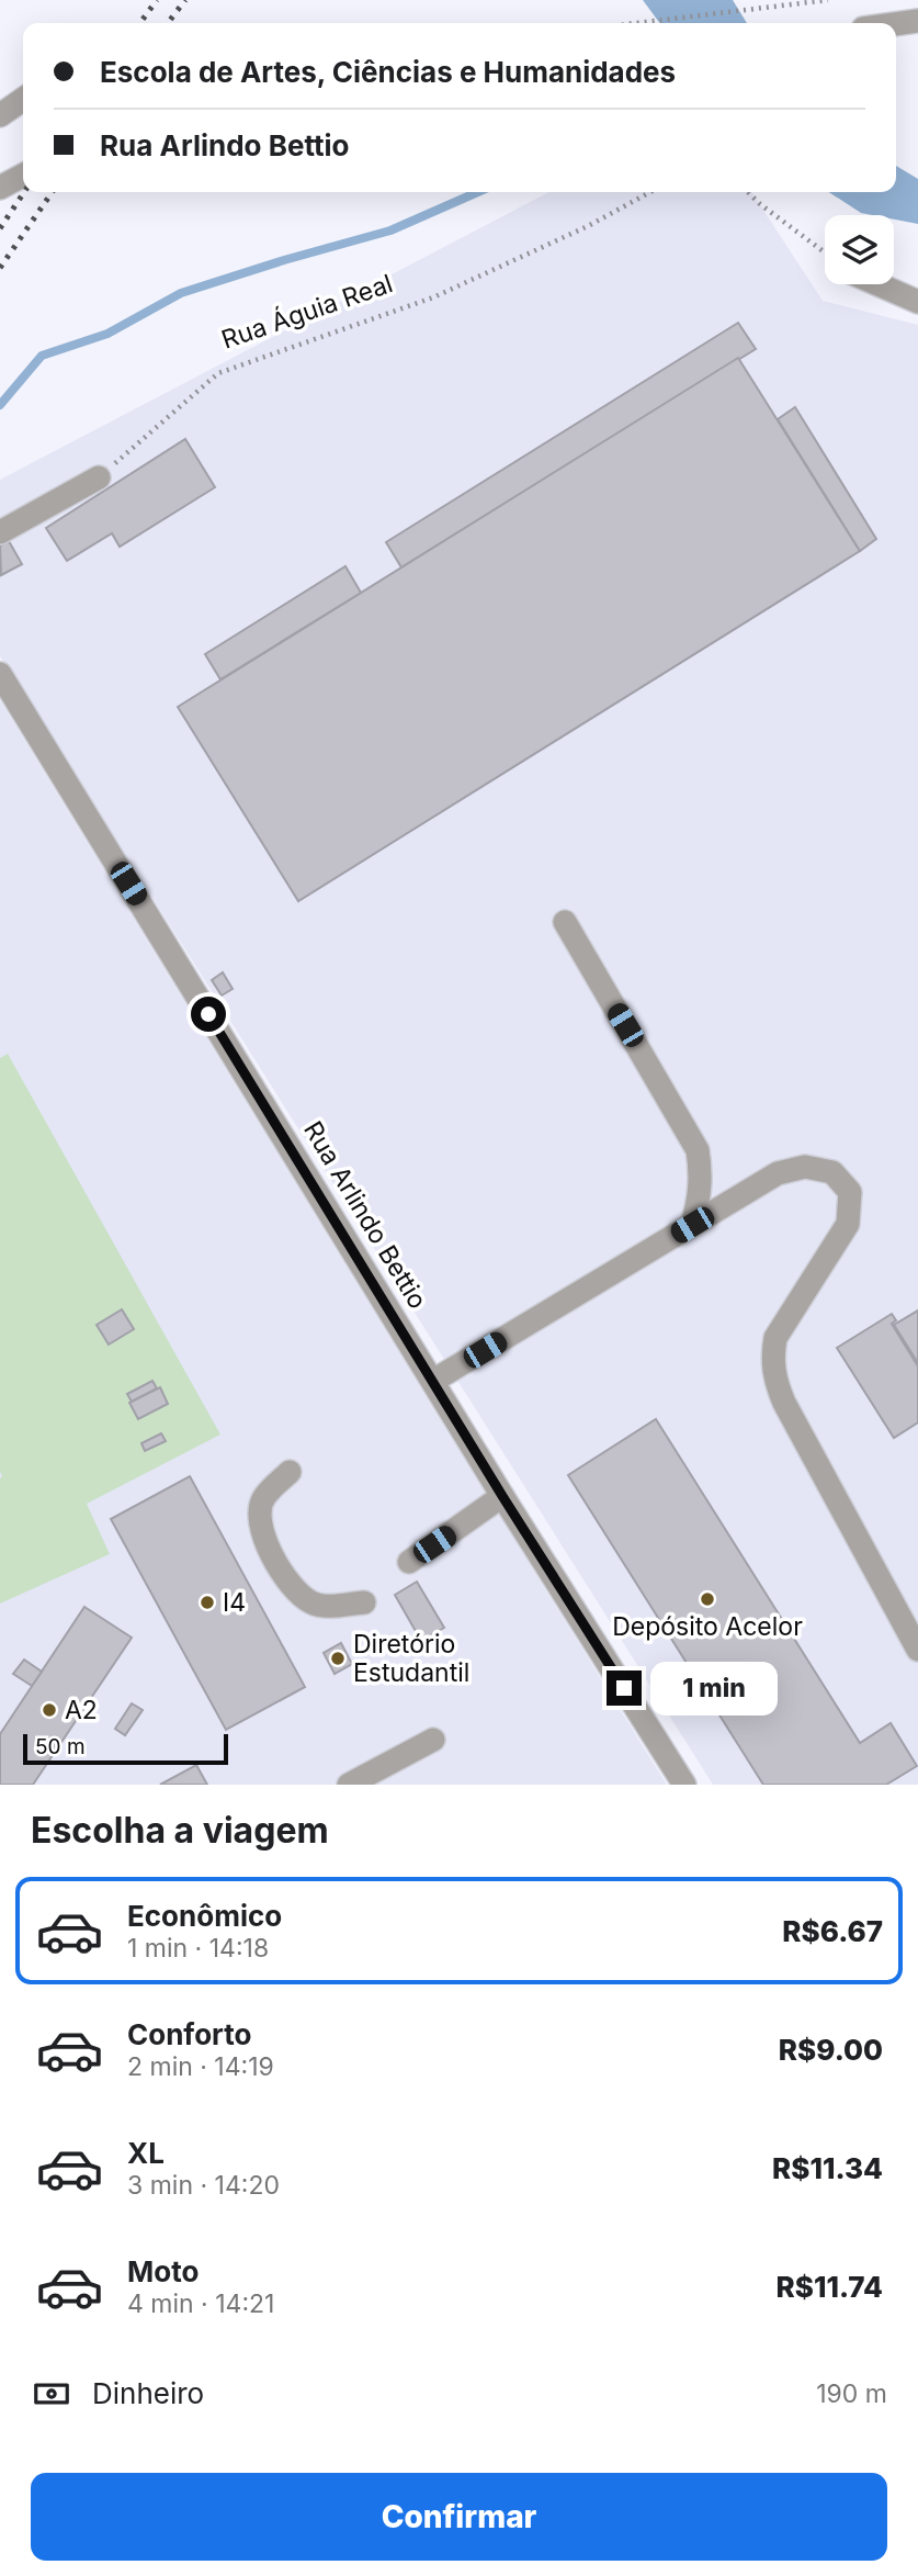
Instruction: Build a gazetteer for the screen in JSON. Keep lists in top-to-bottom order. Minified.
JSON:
{"streets":{"street":["Rua Arlindo Bettio"],"path":["Rua Águia Real"]},"places":["Depósito Acelor","I4","Diretório Estudantil","A2"],"scale_bar":"50 m","page":{"banner":["Escola de Artes, Ciências e Humanidades","Rua Arlindo Bettio"],"bubble":"1 min","scale":"50 m","heading":"Escolha a viagem","list":[{"name":"Econômico","note":"1 min · 14:18","value":"R$6.67"},{"name":"Conforto","note":"2 min · 14:19","value":"R$9.00"},{"name":"XL","note":"3 min · 14:20","value":"R$11.34"},{"name":"Moto","note":"4 min · 14:21","value":"R$11.74"}],"pay":["Dinheiro","190 m"],"buttons":"Confirmar"}}
